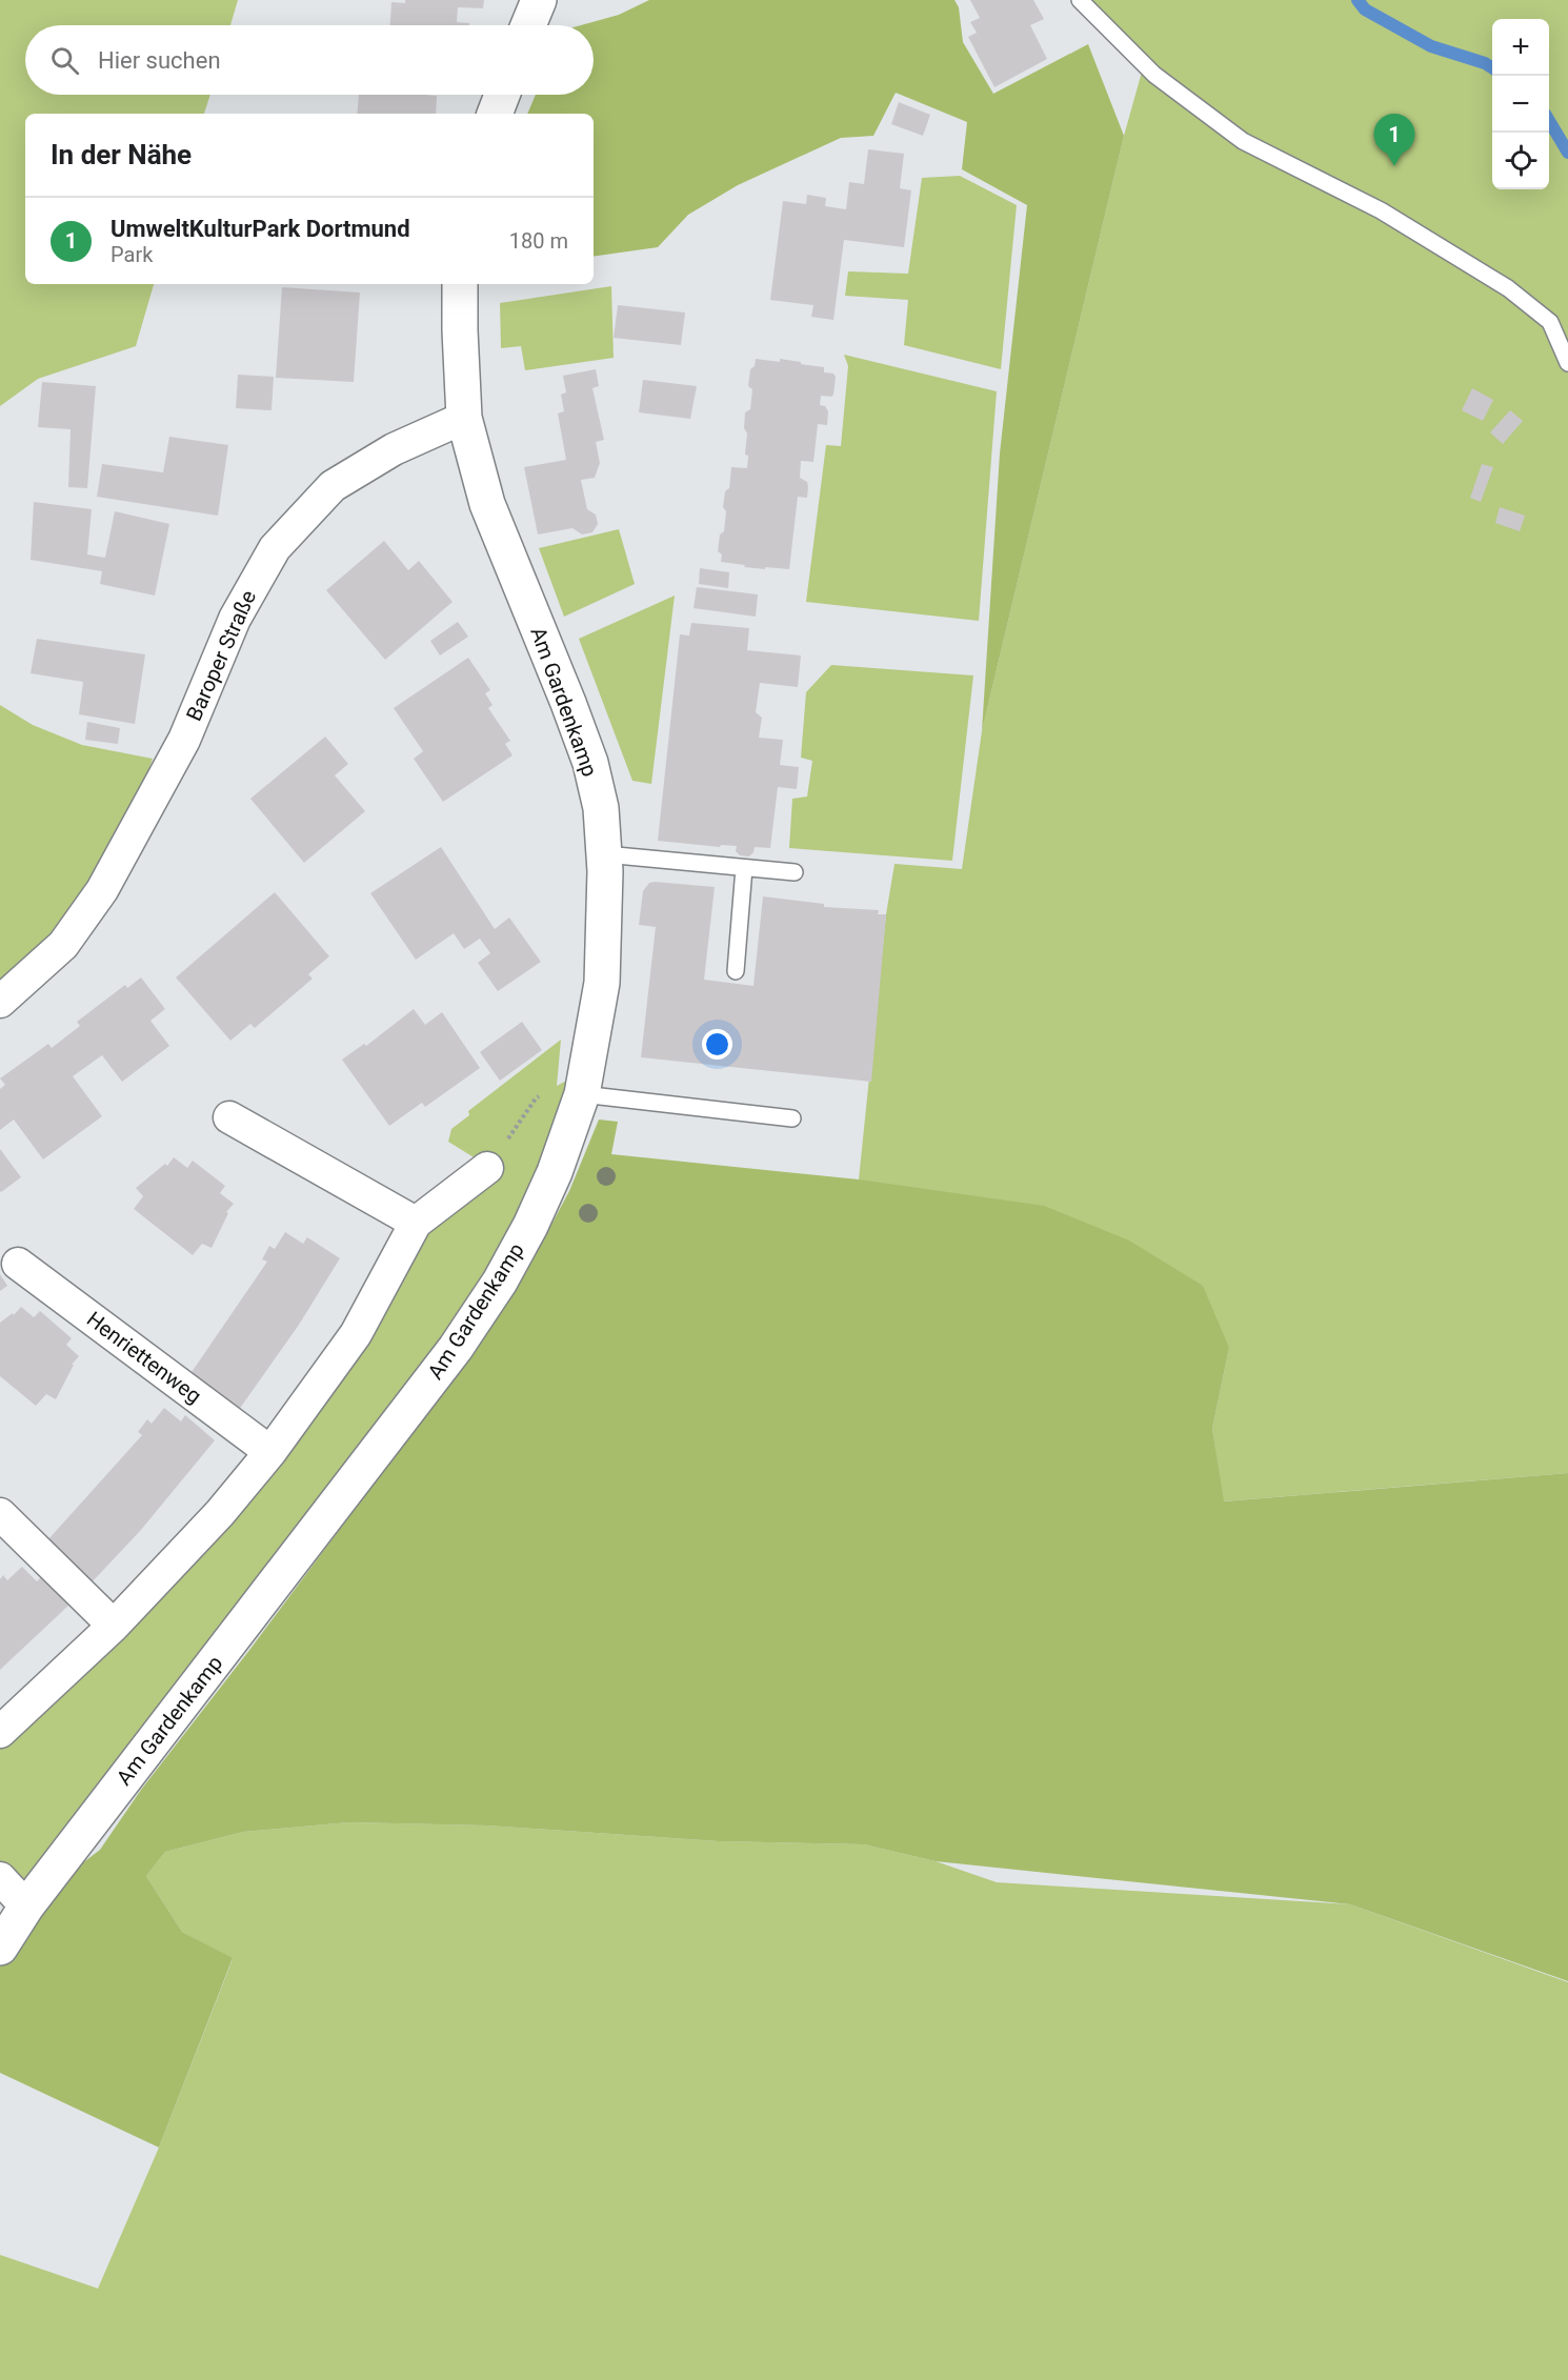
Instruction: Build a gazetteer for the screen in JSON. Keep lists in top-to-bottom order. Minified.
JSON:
{"streets":{"street":["Baroper Straße","Am Gardenkamp","Henriettenweg"]},"crossings":[["Baroper Straße","Am Gardenkamp"]],"page":{"map_buttons":["+","−"],"search":"Hier suchen","pins":"1","heading":"In der Nähe","list":[{"mark":"1","name":"UmweltKulturPark Dortmund","note":"Park","value":"180 m"}]}}
